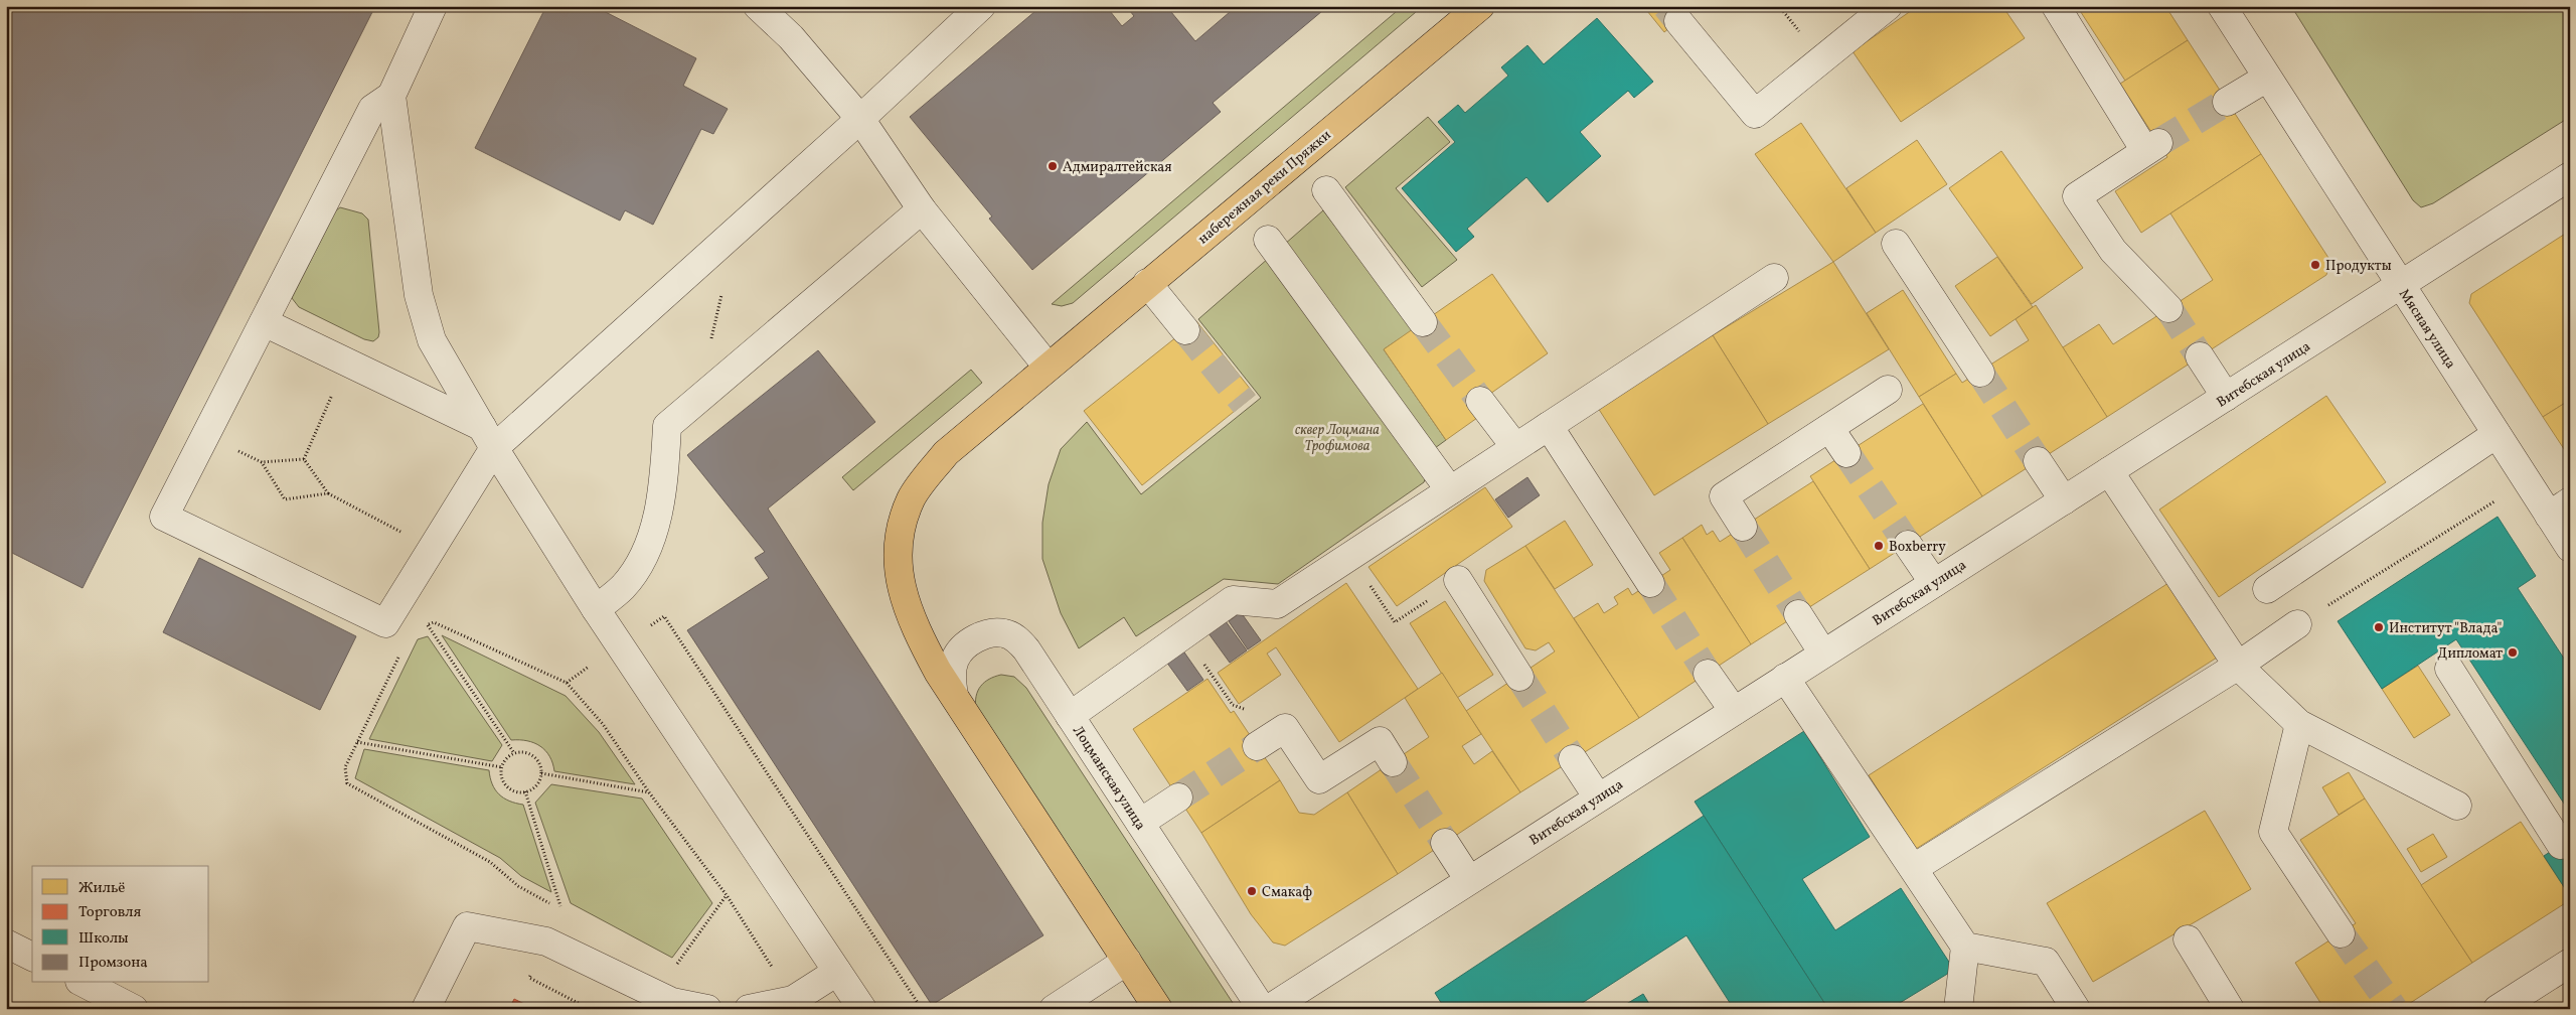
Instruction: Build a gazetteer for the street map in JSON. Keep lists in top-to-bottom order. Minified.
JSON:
{"streets":{"main road":["набережная реки Пряжки"],"street":["Мясная улица","Витебская улица","Лоцманская улица"]},"crossings":[["Мясная улица","Витебская улица"]],"parks":["сквер Лоцмана Трофимова"],"places":["Адмиралтейская","Продукты","Boxberry","Институт \"Влада\"","Дипломат","Смакаф"],"legend":["Жильё","Торговля","Школы","Промзона"]}
